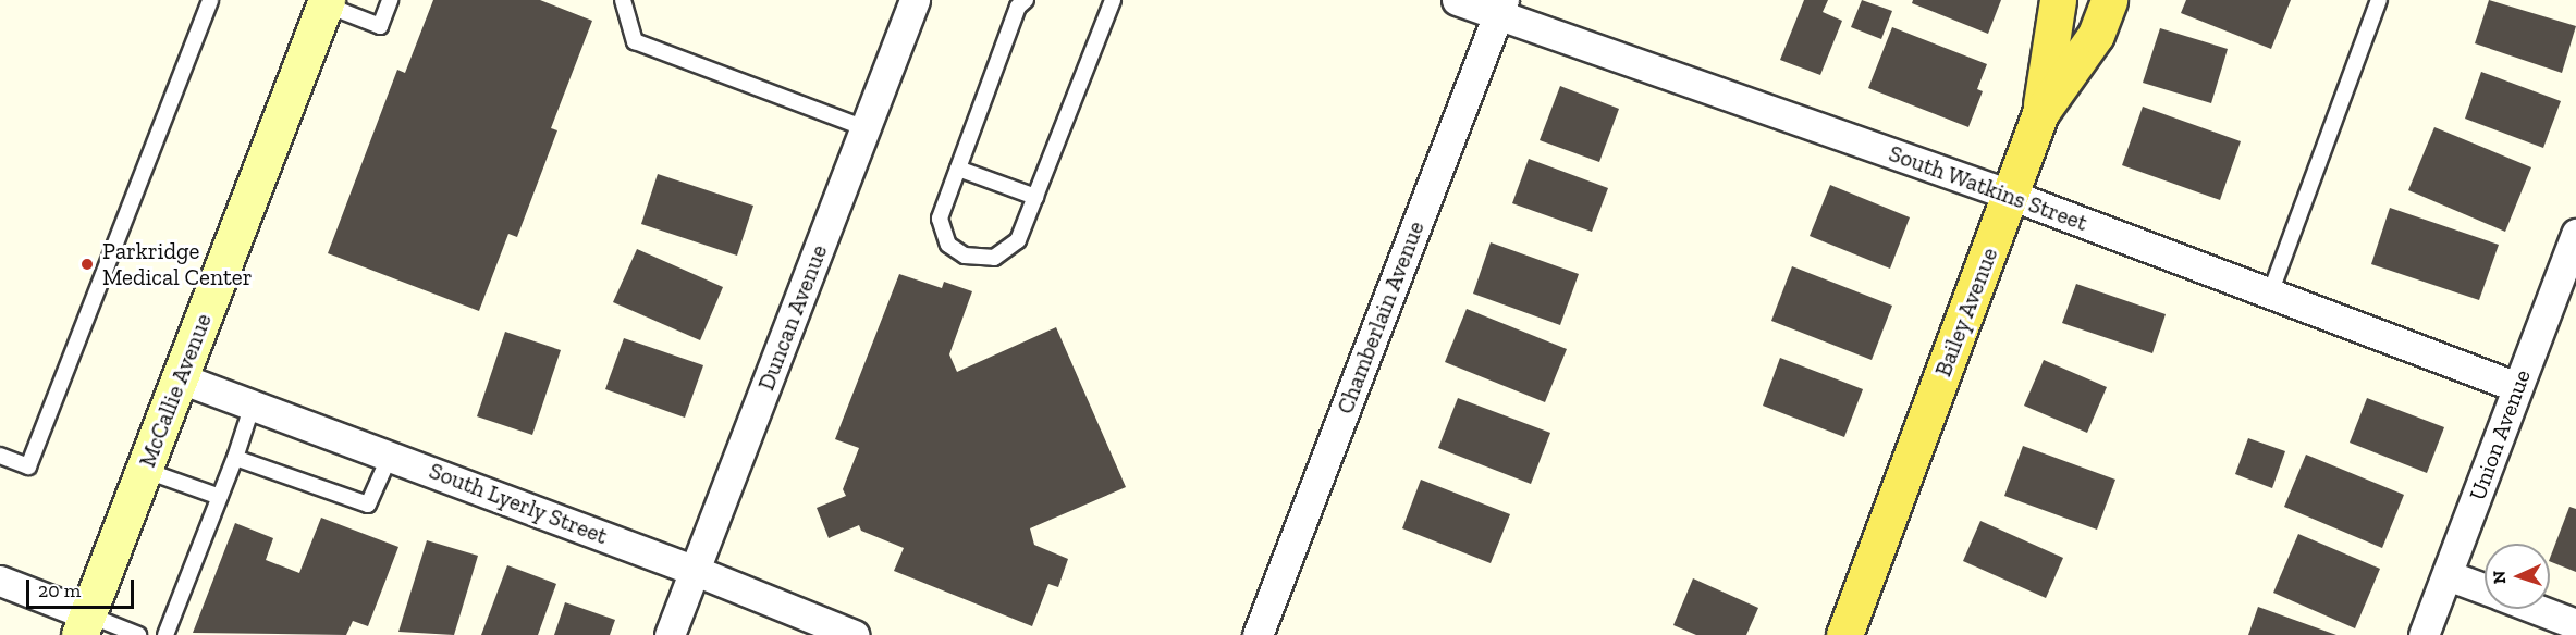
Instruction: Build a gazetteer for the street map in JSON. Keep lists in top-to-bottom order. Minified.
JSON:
{"streets":{"main road":["Bailey Avenue","McCallie Avenue"],"street":["South Watkins Street","Duncan Avenue","Chamberlain Avenue","Union Avenue","South Lyerly Street"]},"crossings":[["South Watkins Street","Bailey Avenue"],["South Watkins Street","Chamberlain Avenue"],["South Watkins Street","Union Avenue"],["Duncan Avenue","South Lyerly Street"],["McCallie Avenue","South Lyerly Street"]],"places":["Parkridge Medical Center"],"scale_bar":"20 m","north":"left"}
